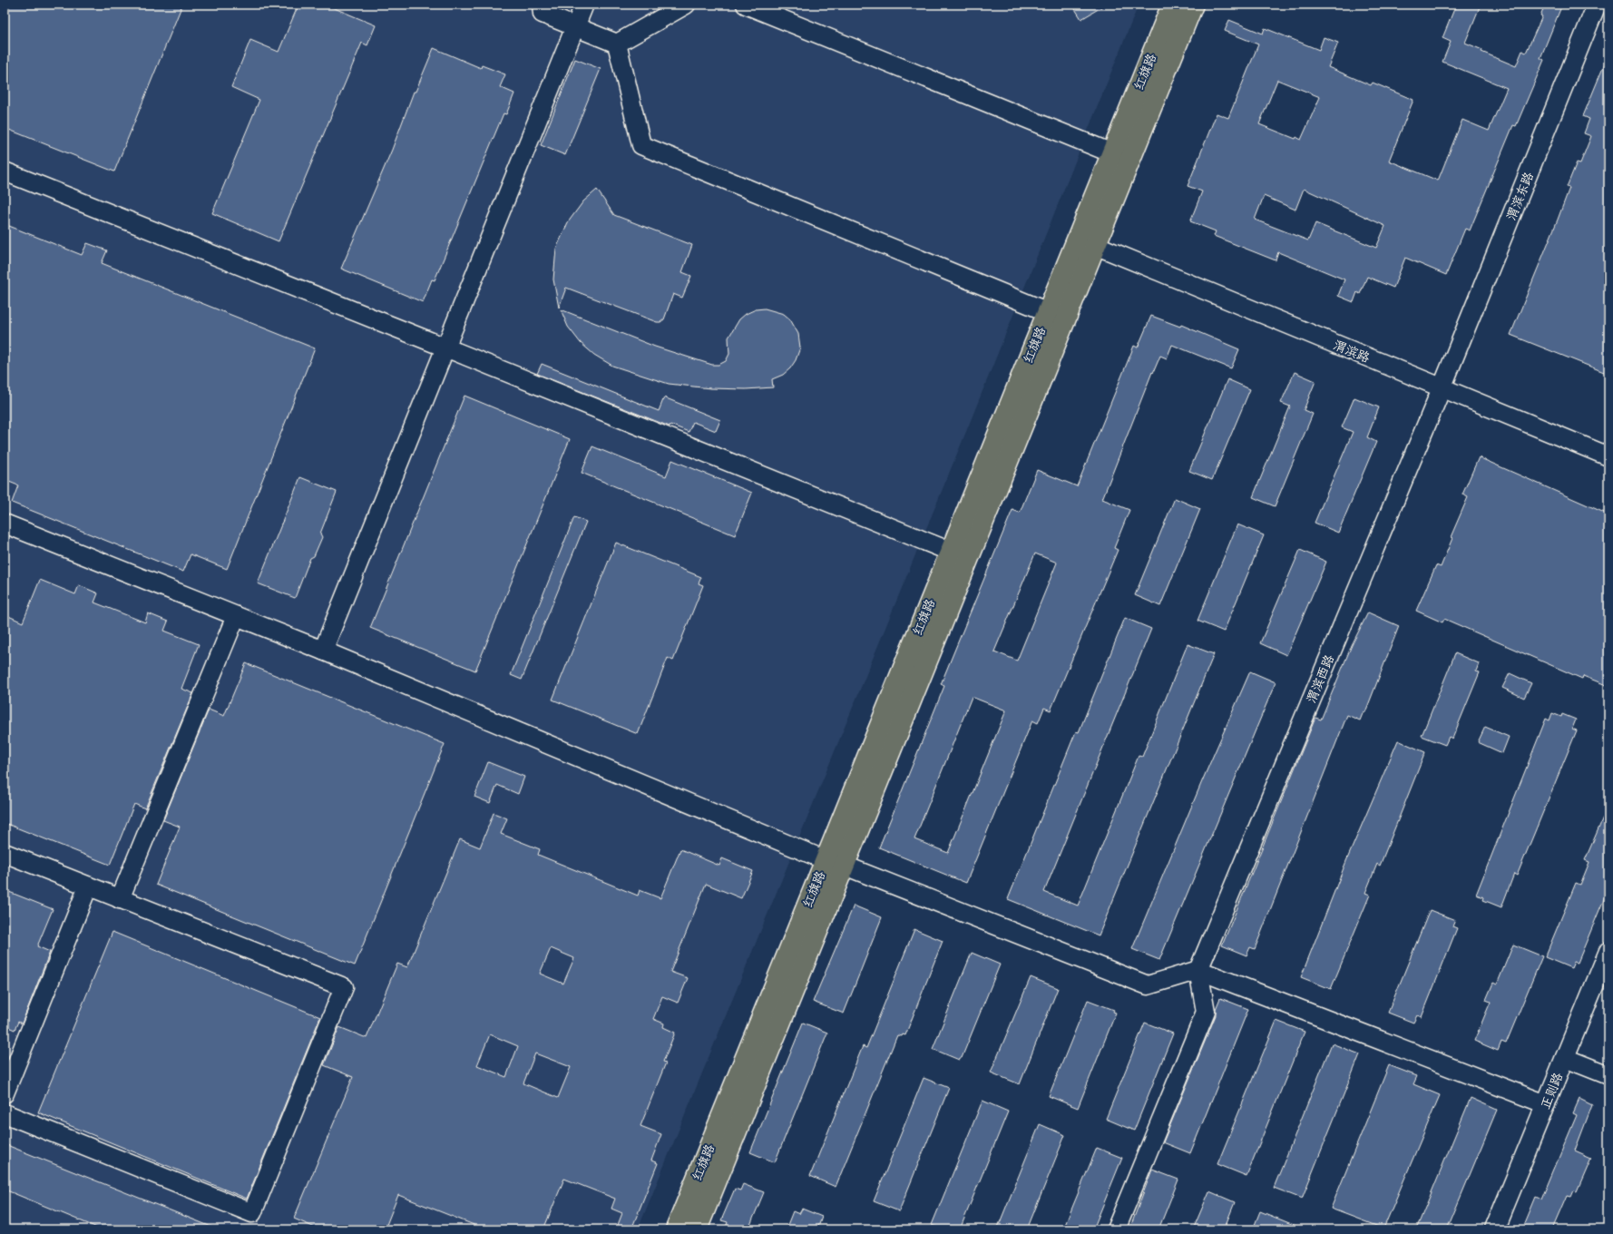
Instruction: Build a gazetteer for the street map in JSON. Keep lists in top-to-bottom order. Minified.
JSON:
{"streets":{"main road":["红旗路"],"street":["渭滨东路","渭滨路","渭滨西路","正则路"]},"crossings":[["红旗路","渭滨路"],["渭滨东路","渭滨路"],["渭滨东路","渭滨西路"],["渭滨路","渭滨西路"]]}
